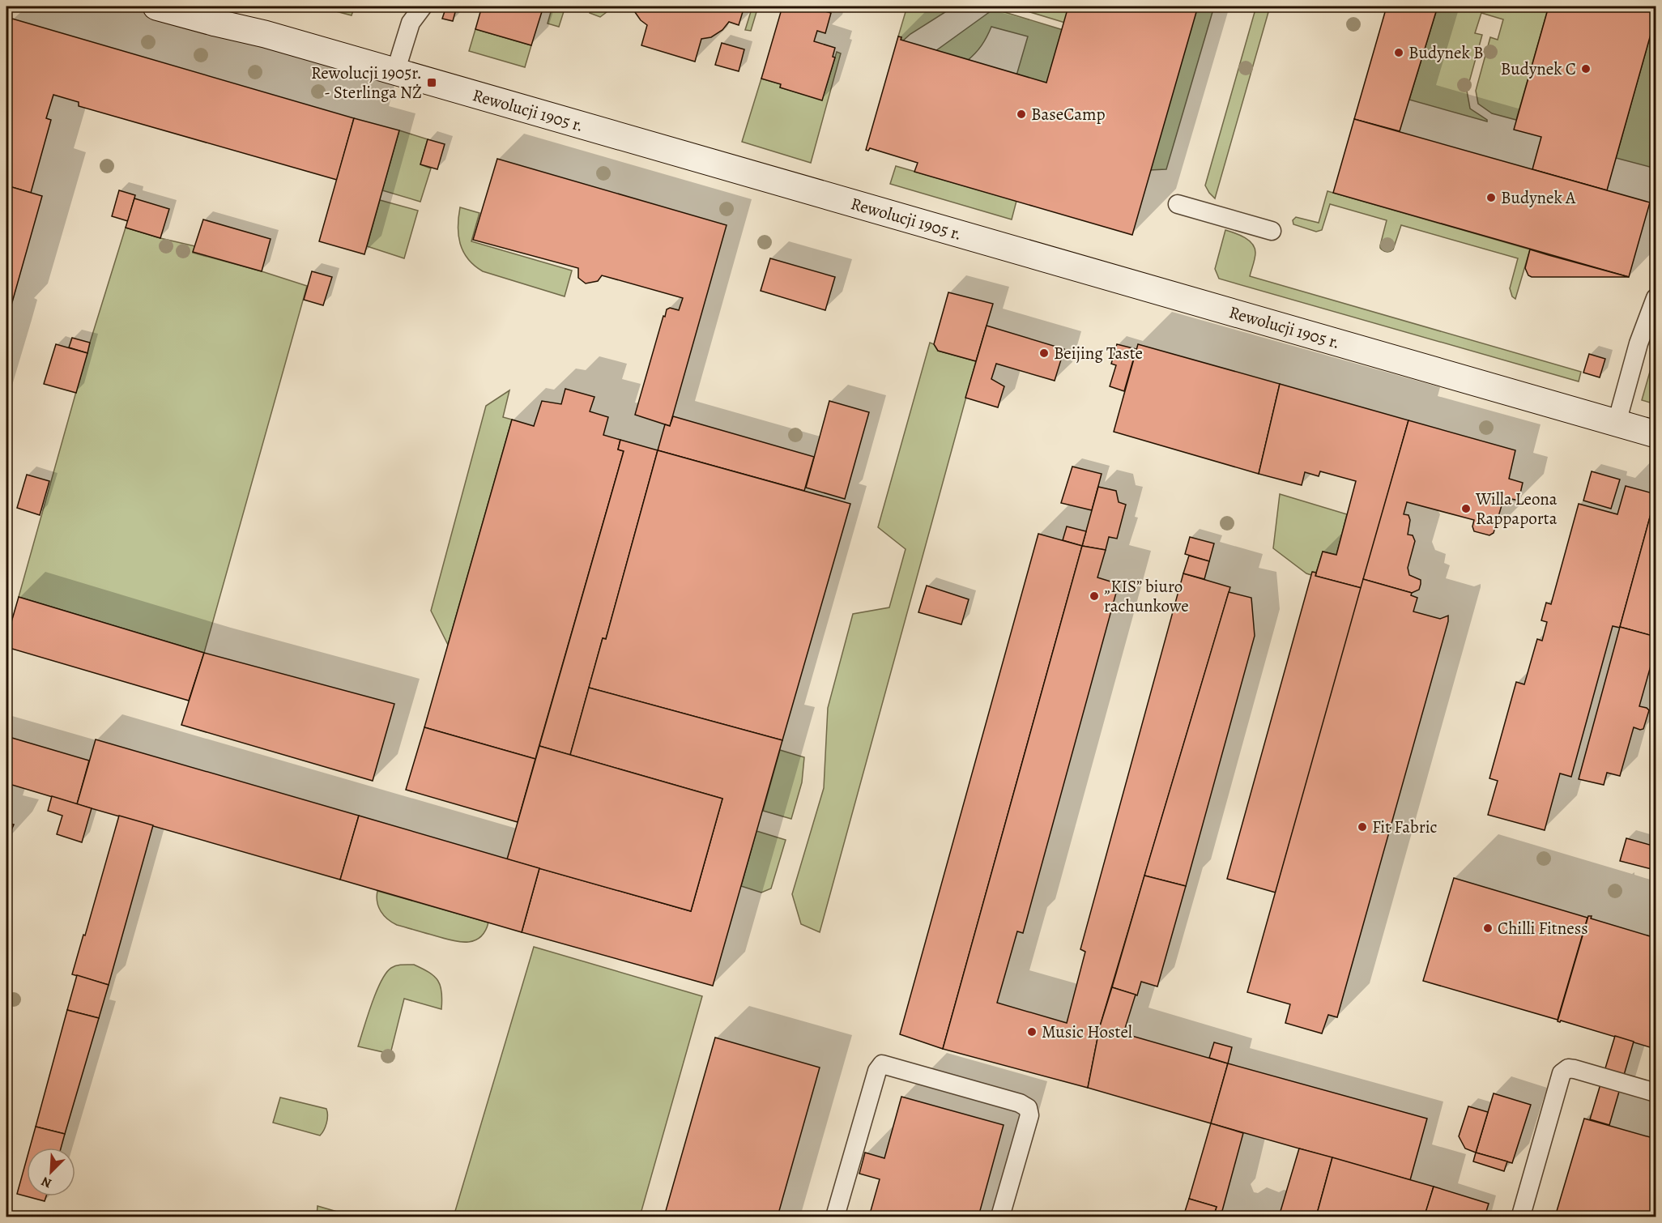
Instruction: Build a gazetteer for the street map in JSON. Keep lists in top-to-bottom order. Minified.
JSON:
{"streets":{"street":["Rewolucji 1905 r."]},"places":{"other":["Budynek B","Budynek C","BaseCamp","Budynek A","Beijing Taste","Willa Leona Rappaporta","„KIS” biuro rachunkowe","Fit Fabric","Chilli Fitness","Music Hostel"],"transit":["Rewolucji 1905r. - Sterlinga NŻ"]},"north":"bottom left"}
